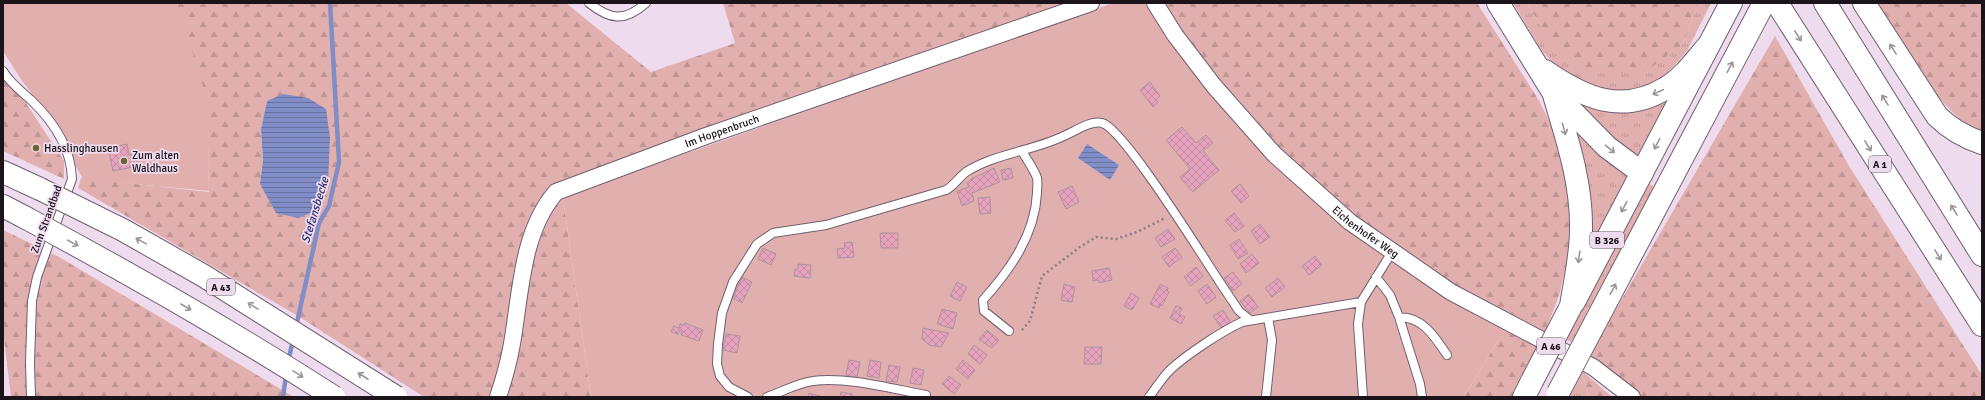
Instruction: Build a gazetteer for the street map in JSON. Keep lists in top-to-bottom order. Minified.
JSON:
{"streets":{"main road":["A 1","B 326","A 43","A 46"],"street":["Im Hoppenbruch","Eichenhofer Weg"],"lane":["Zum Strandbad"]},"crossings":[["B 326","A 46"]],"water":["Stefansbecke"],"places":["Hasslinghausen","Zum alten Waldhaus"]}
